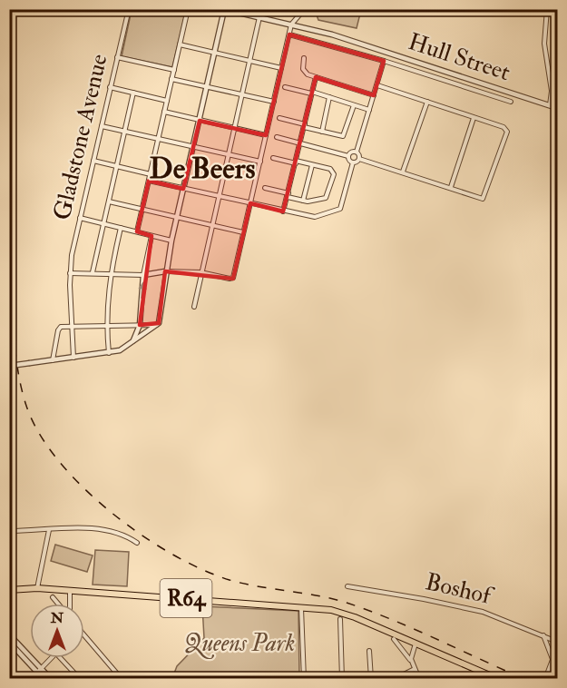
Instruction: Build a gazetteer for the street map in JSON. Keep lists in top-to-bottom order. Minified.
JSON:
{"streets":{"main road":["R64"],"street":["Hull Street","Gladstone Avenue","Boshof"]},"districts":["De Beers"],"parks":["Queens Park"],"north":"top"}
